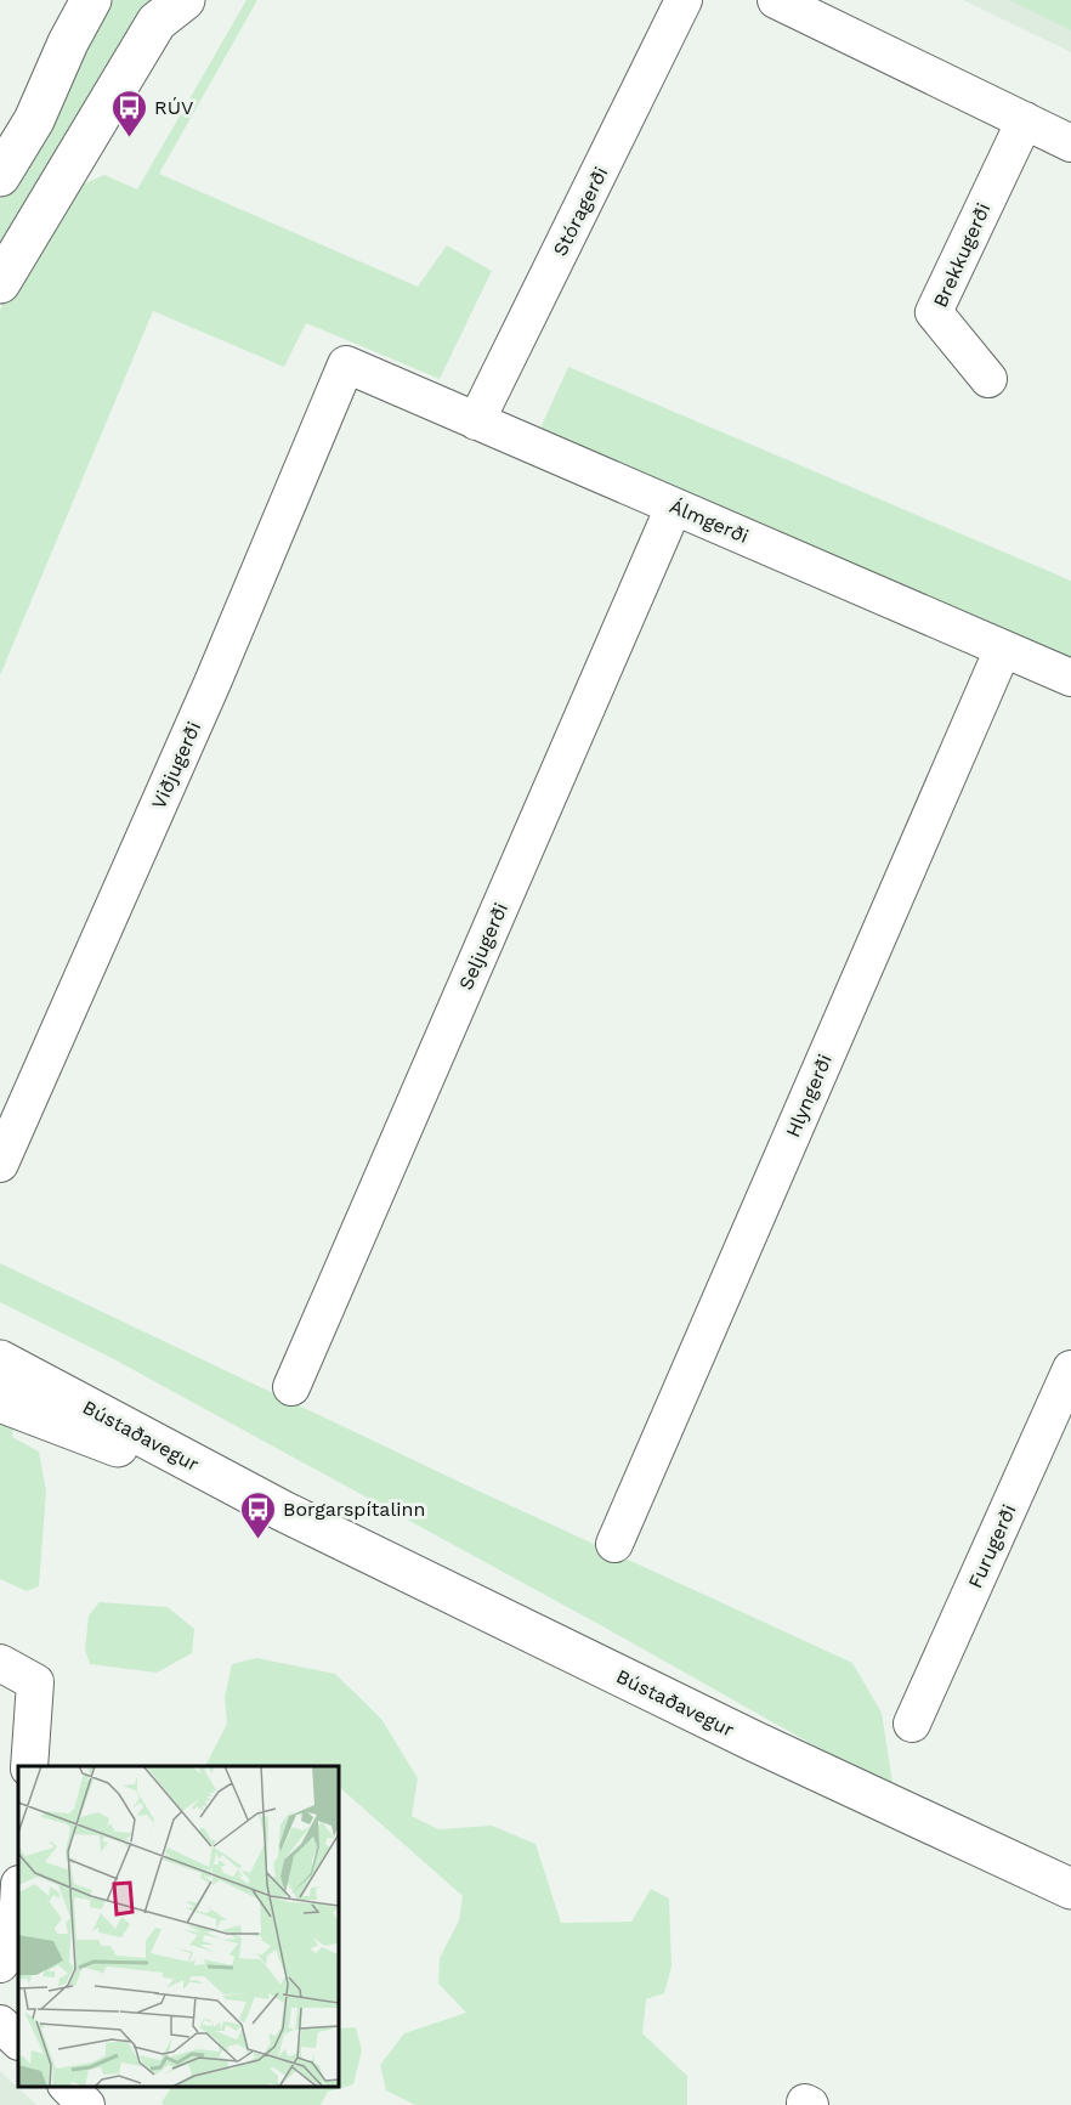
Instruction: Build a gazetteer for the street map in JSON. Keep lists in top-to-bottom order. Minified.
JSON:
{"streets":{"main road":["Bústaðavegur"],"street":["Stóragerði","Brekkugerði","Álmgerði","Viðjugerði","Seljugerði","Hlyngerði","Furugerði"]},"crossings":[["Stóragerði","Álmgerði"],["Álmgerði","Viðjugerði"],["Álmgerði","Seljugerði"],["Álmgerði","Hlyngerði"]],"places":{"bus stop":["RÚV","Borgarspítalinn"]}}
